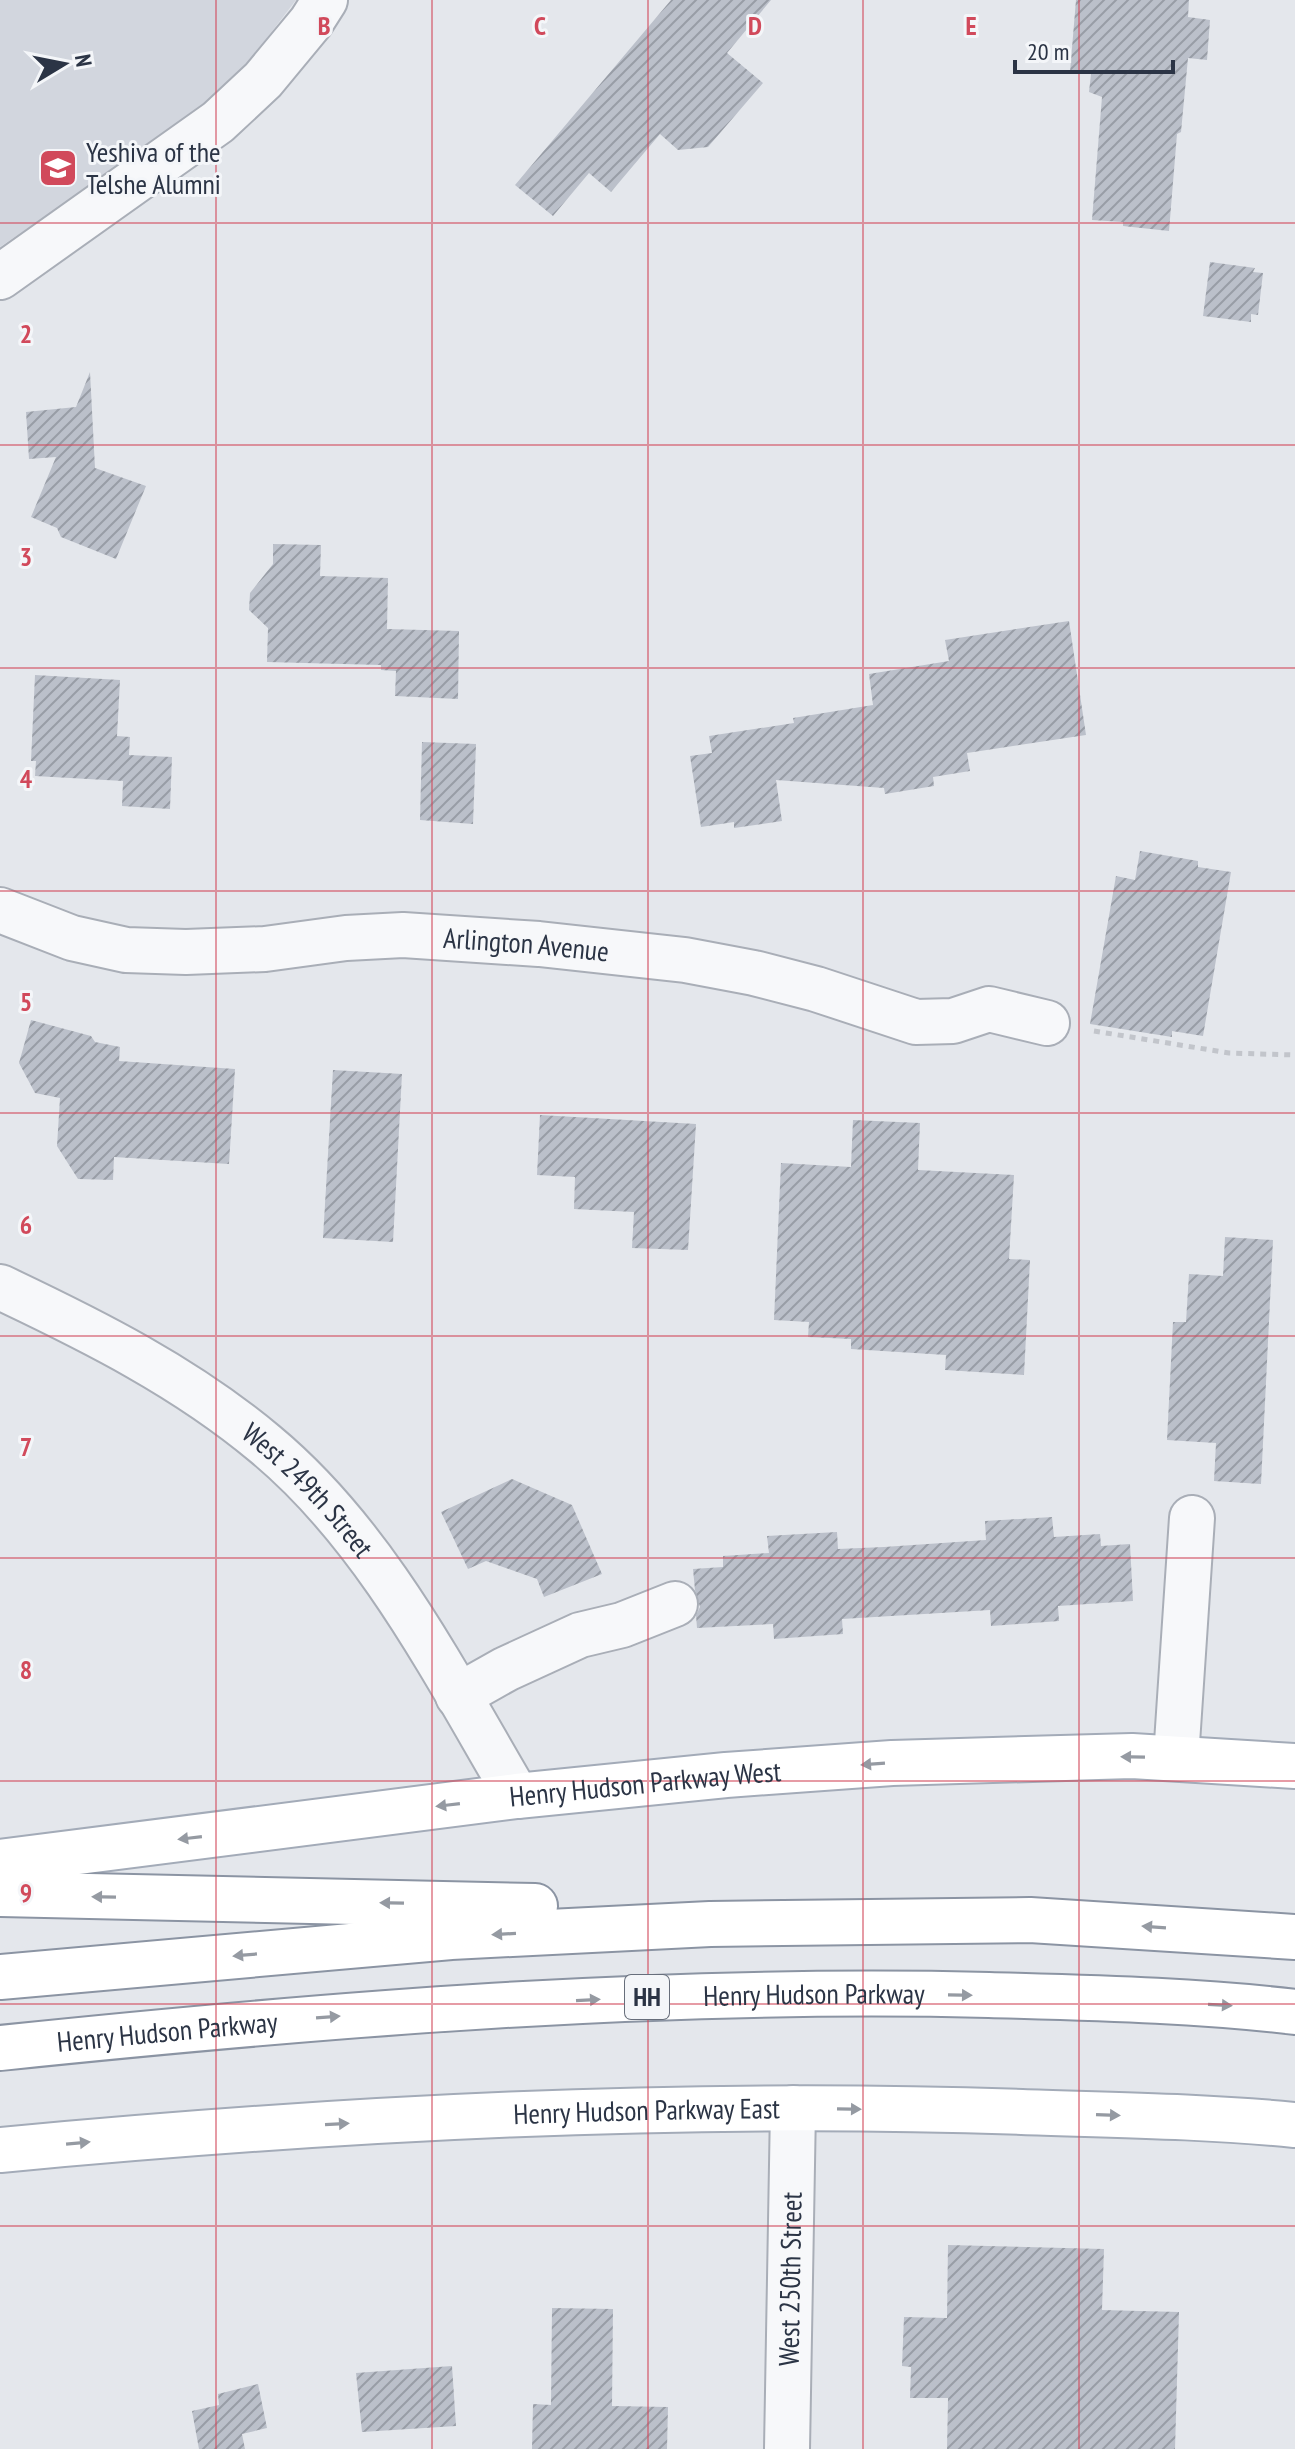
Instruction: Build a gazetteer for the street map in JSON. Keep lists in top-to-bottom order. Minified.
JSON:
{"streets":{"main road":["Henry Hudson Parkway West","Henry Hudson Parkway","HH","Henry Hudson Parkway East"],"street":["Arlington Avenue","West 249th Street","West 250th Street"]},"crossings":[["West 249th Street","Henry Hudson Parkway West"],["Henry Hudson Parkway East","West 250th Street"]],"places":{"school or university":["Yeshiva of the Telshe Alumni"]},"scale_bar":"20 m","north":"right","grid":{"columns":["B","C","D","E"],"rows":["2","3","4","5","6","7","8","9"]}}
